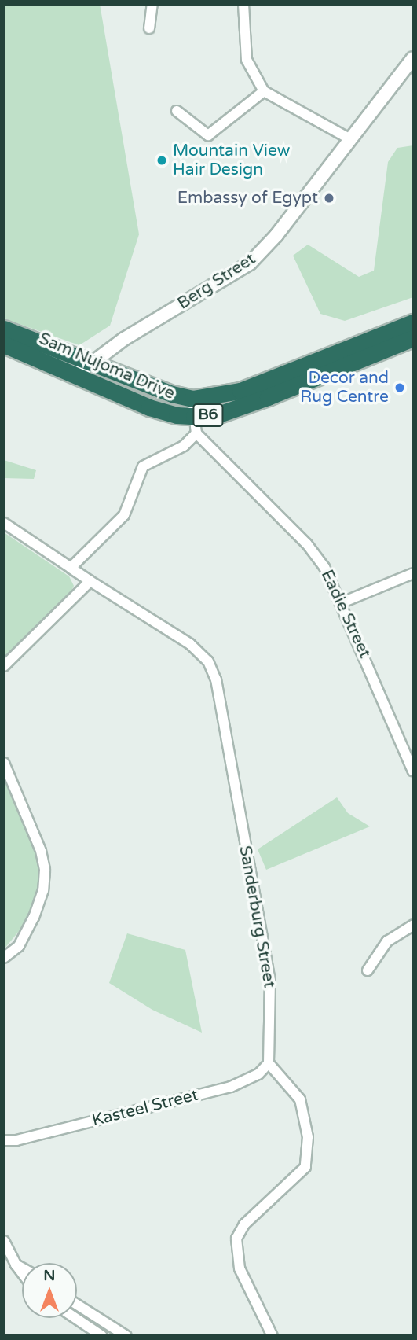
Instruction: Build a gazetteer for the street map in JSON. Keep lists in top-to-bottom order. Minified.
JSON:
{"streets":{"highway":["Sam Nujoma Drive","B6"],"street":["Berg Street","Eadie Street","Sanderburg Street","Kasteel Street"]},"crossings":[["Berg Street","Sam Nujoma Drive"],["Sanderburg Street","Kasteel Street"]],"places":["Mountain View Hair Design","Embassy of Egypt","Decor and Rug Centre"],"north":"top"}
